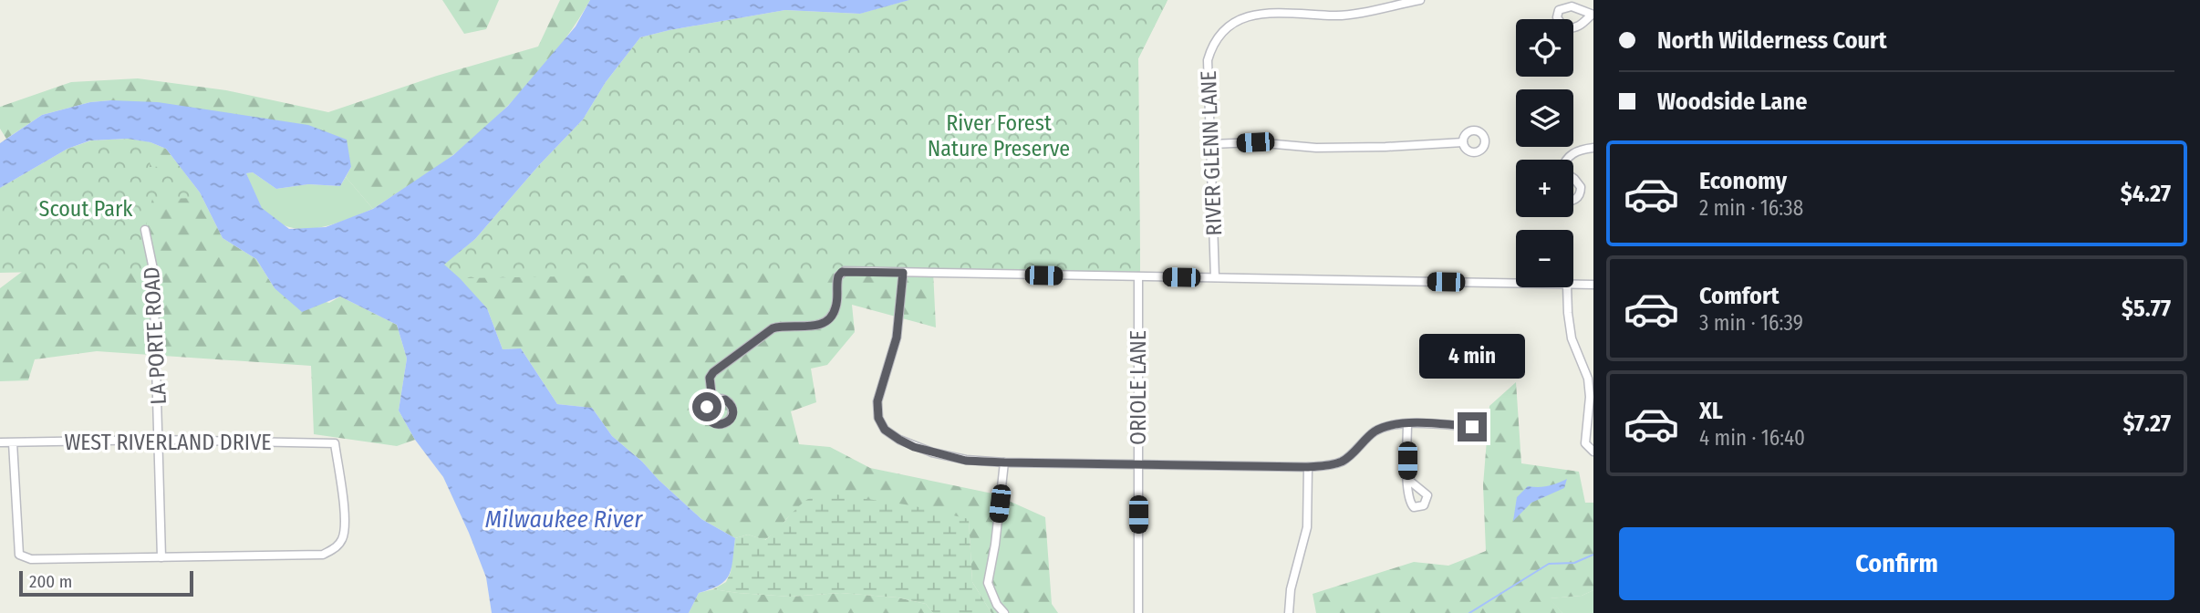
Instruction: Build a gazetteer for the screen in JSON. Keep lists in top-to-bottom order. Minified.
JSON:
{"streets":{"street":["RIVER GLENN LANE","LA PORTE ROAD","ORIOLE LANE","WEST RIVERLAND DRIVE"]},"crossings":[["LA PORTE ROAD","WEST RIVERLAND DRIVE"]],"water":["Milwaukee River"],"parks":["River Forest Nature Preserve","Scout Park"],"scale_bar":"200 m","page":{"banner":["North Wilderness Court","Woodside Lane"],"map_buttons":["+","−"],"list":[{"name":"Economy","note":"2 min · 16:38","value":"$4.27"},{"name":"Comfort","note":"3 min · 16:39","value":"$5.77"},{"name":"XL","note":"4 min · 16:40","value":"$7.27"}],"bubble":"4 min","buttons":"Confirm","scale":"200 m"}}
